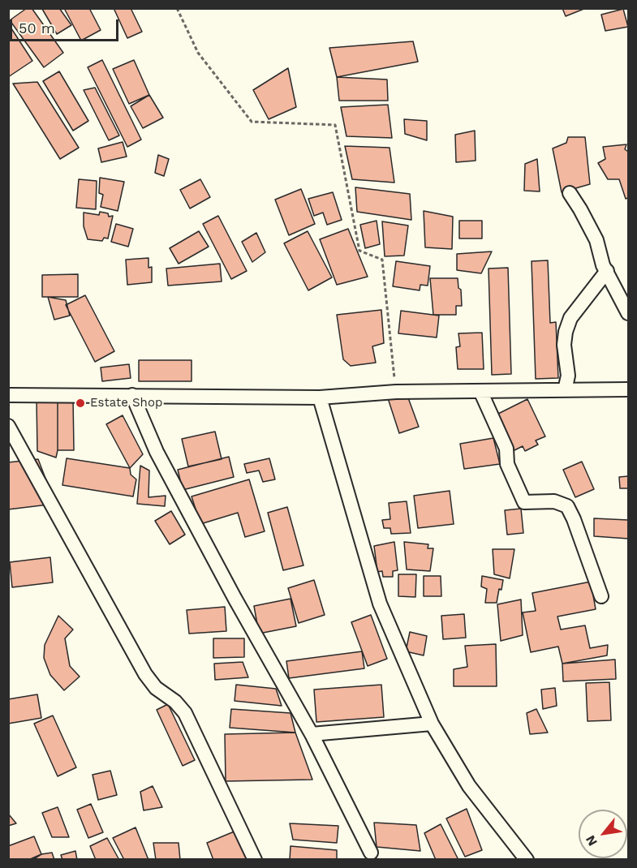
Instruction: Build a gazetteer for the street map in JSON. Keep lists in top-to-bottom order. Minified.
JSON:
{"places":["Estate Shop"],"scale_bar":"50 m","north":"bottom left"}
